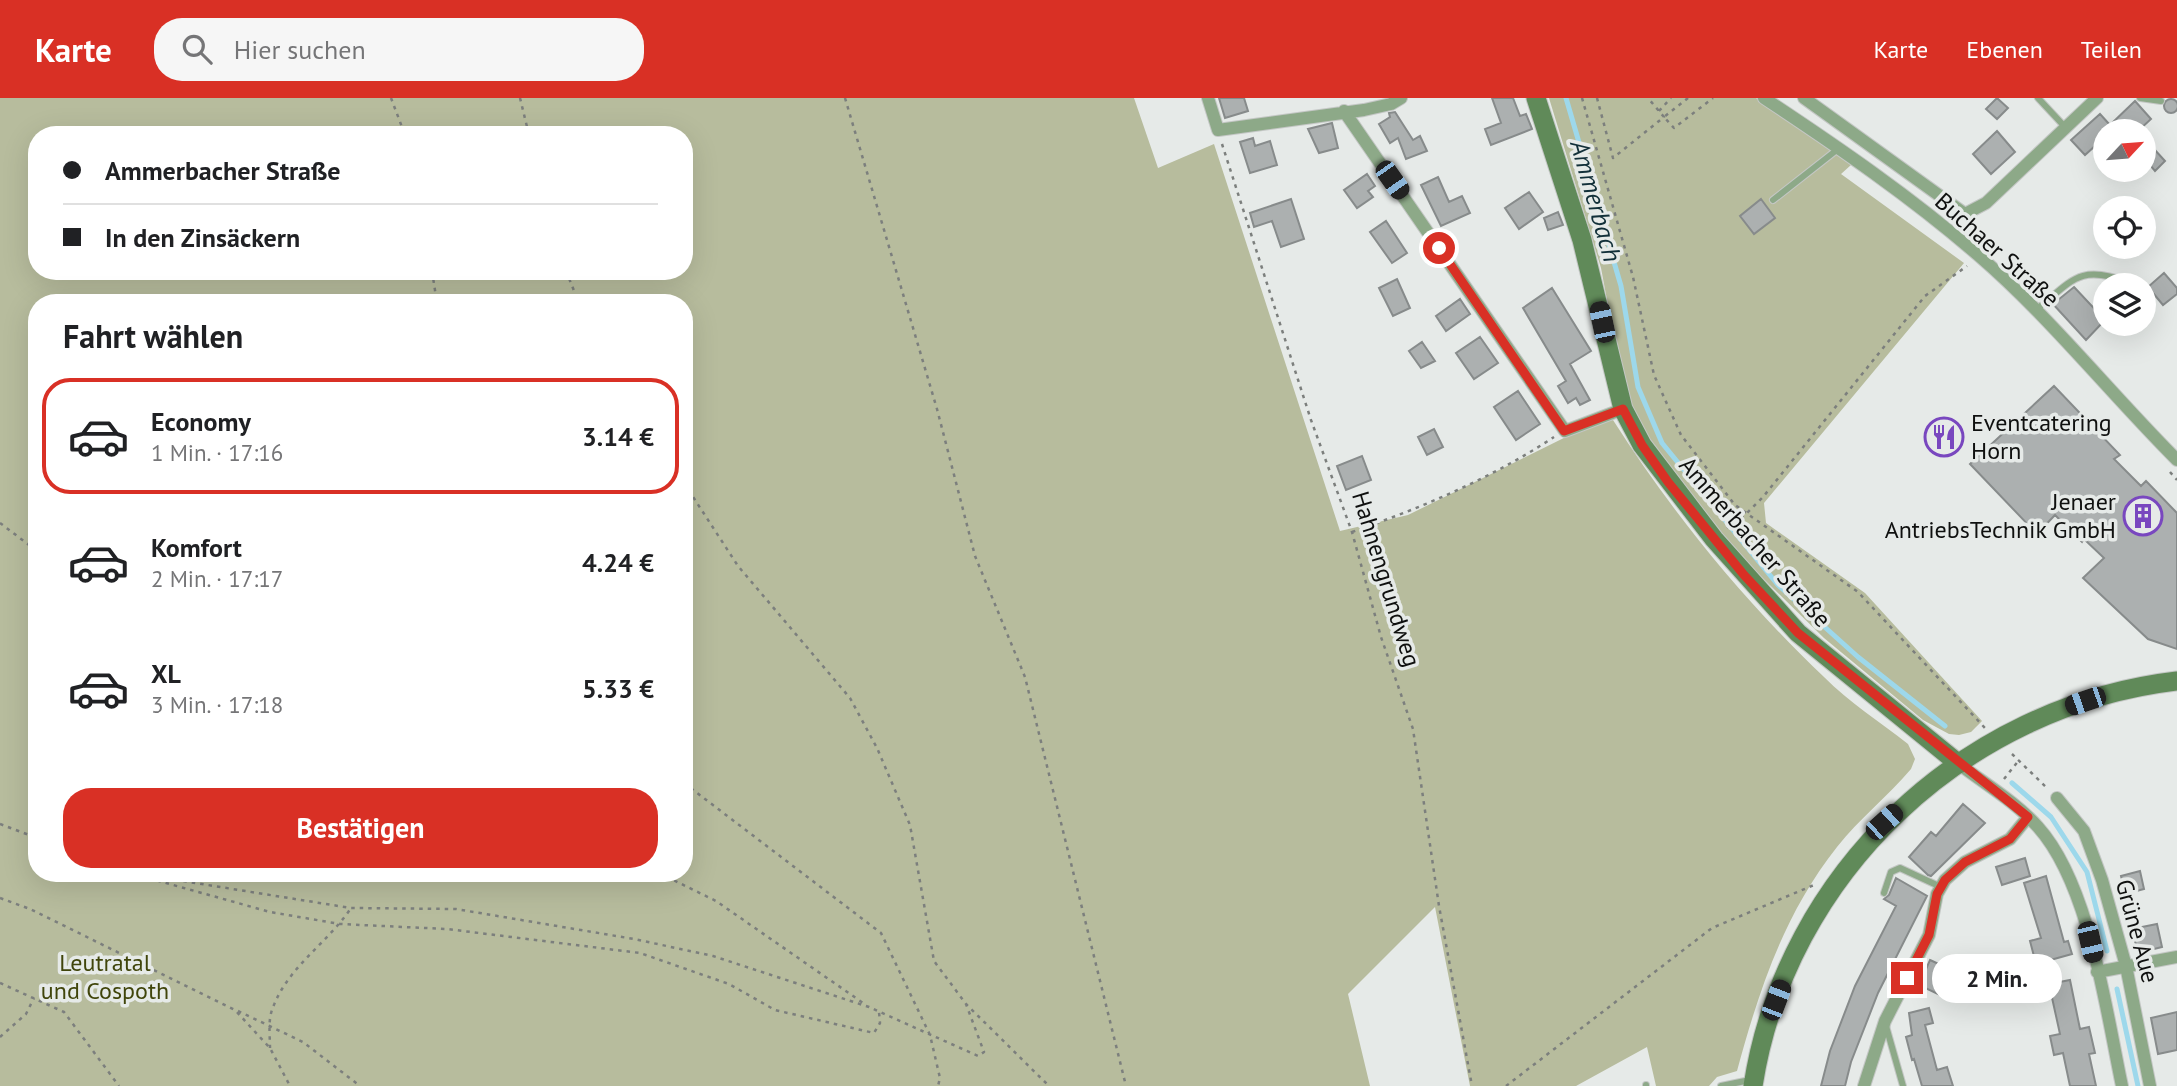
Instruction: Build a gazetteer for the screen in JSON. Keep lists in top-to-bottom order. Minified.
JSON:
{"streets":{"main road":["Ammerbacher Straße"],"street":["Buchaer Straße","Grüne Aue"],"path":["Hahnengrundweg"]},"water":["Ammerbach"],"parks":["Leutratal und Cospoth"],"places":{"restaurant":["Eventcatering Horn"],"building":["Jenaer AntriebsTechnik GmbH"]},"north":"top right","page":{"header":"Karte","search":"Hier suchen","nav":["Karte","Ebenen","Teilen"],"banner":["Ammerbacher Straße","In den Zinsäckern"],"heading":"Fahrt wählen","list":[{"name":"Economy","note":"1 Min. · 17:16","value":"3.14 €"},{"name":"Komfort","note":"2 Min. · 17:17","value":"4.24 €"},{"name":"XL","note":"3 Min. · 17:18","value":"5.33 €"}],"buttons":"Bestätigen","bubble":"2 Min."}}
